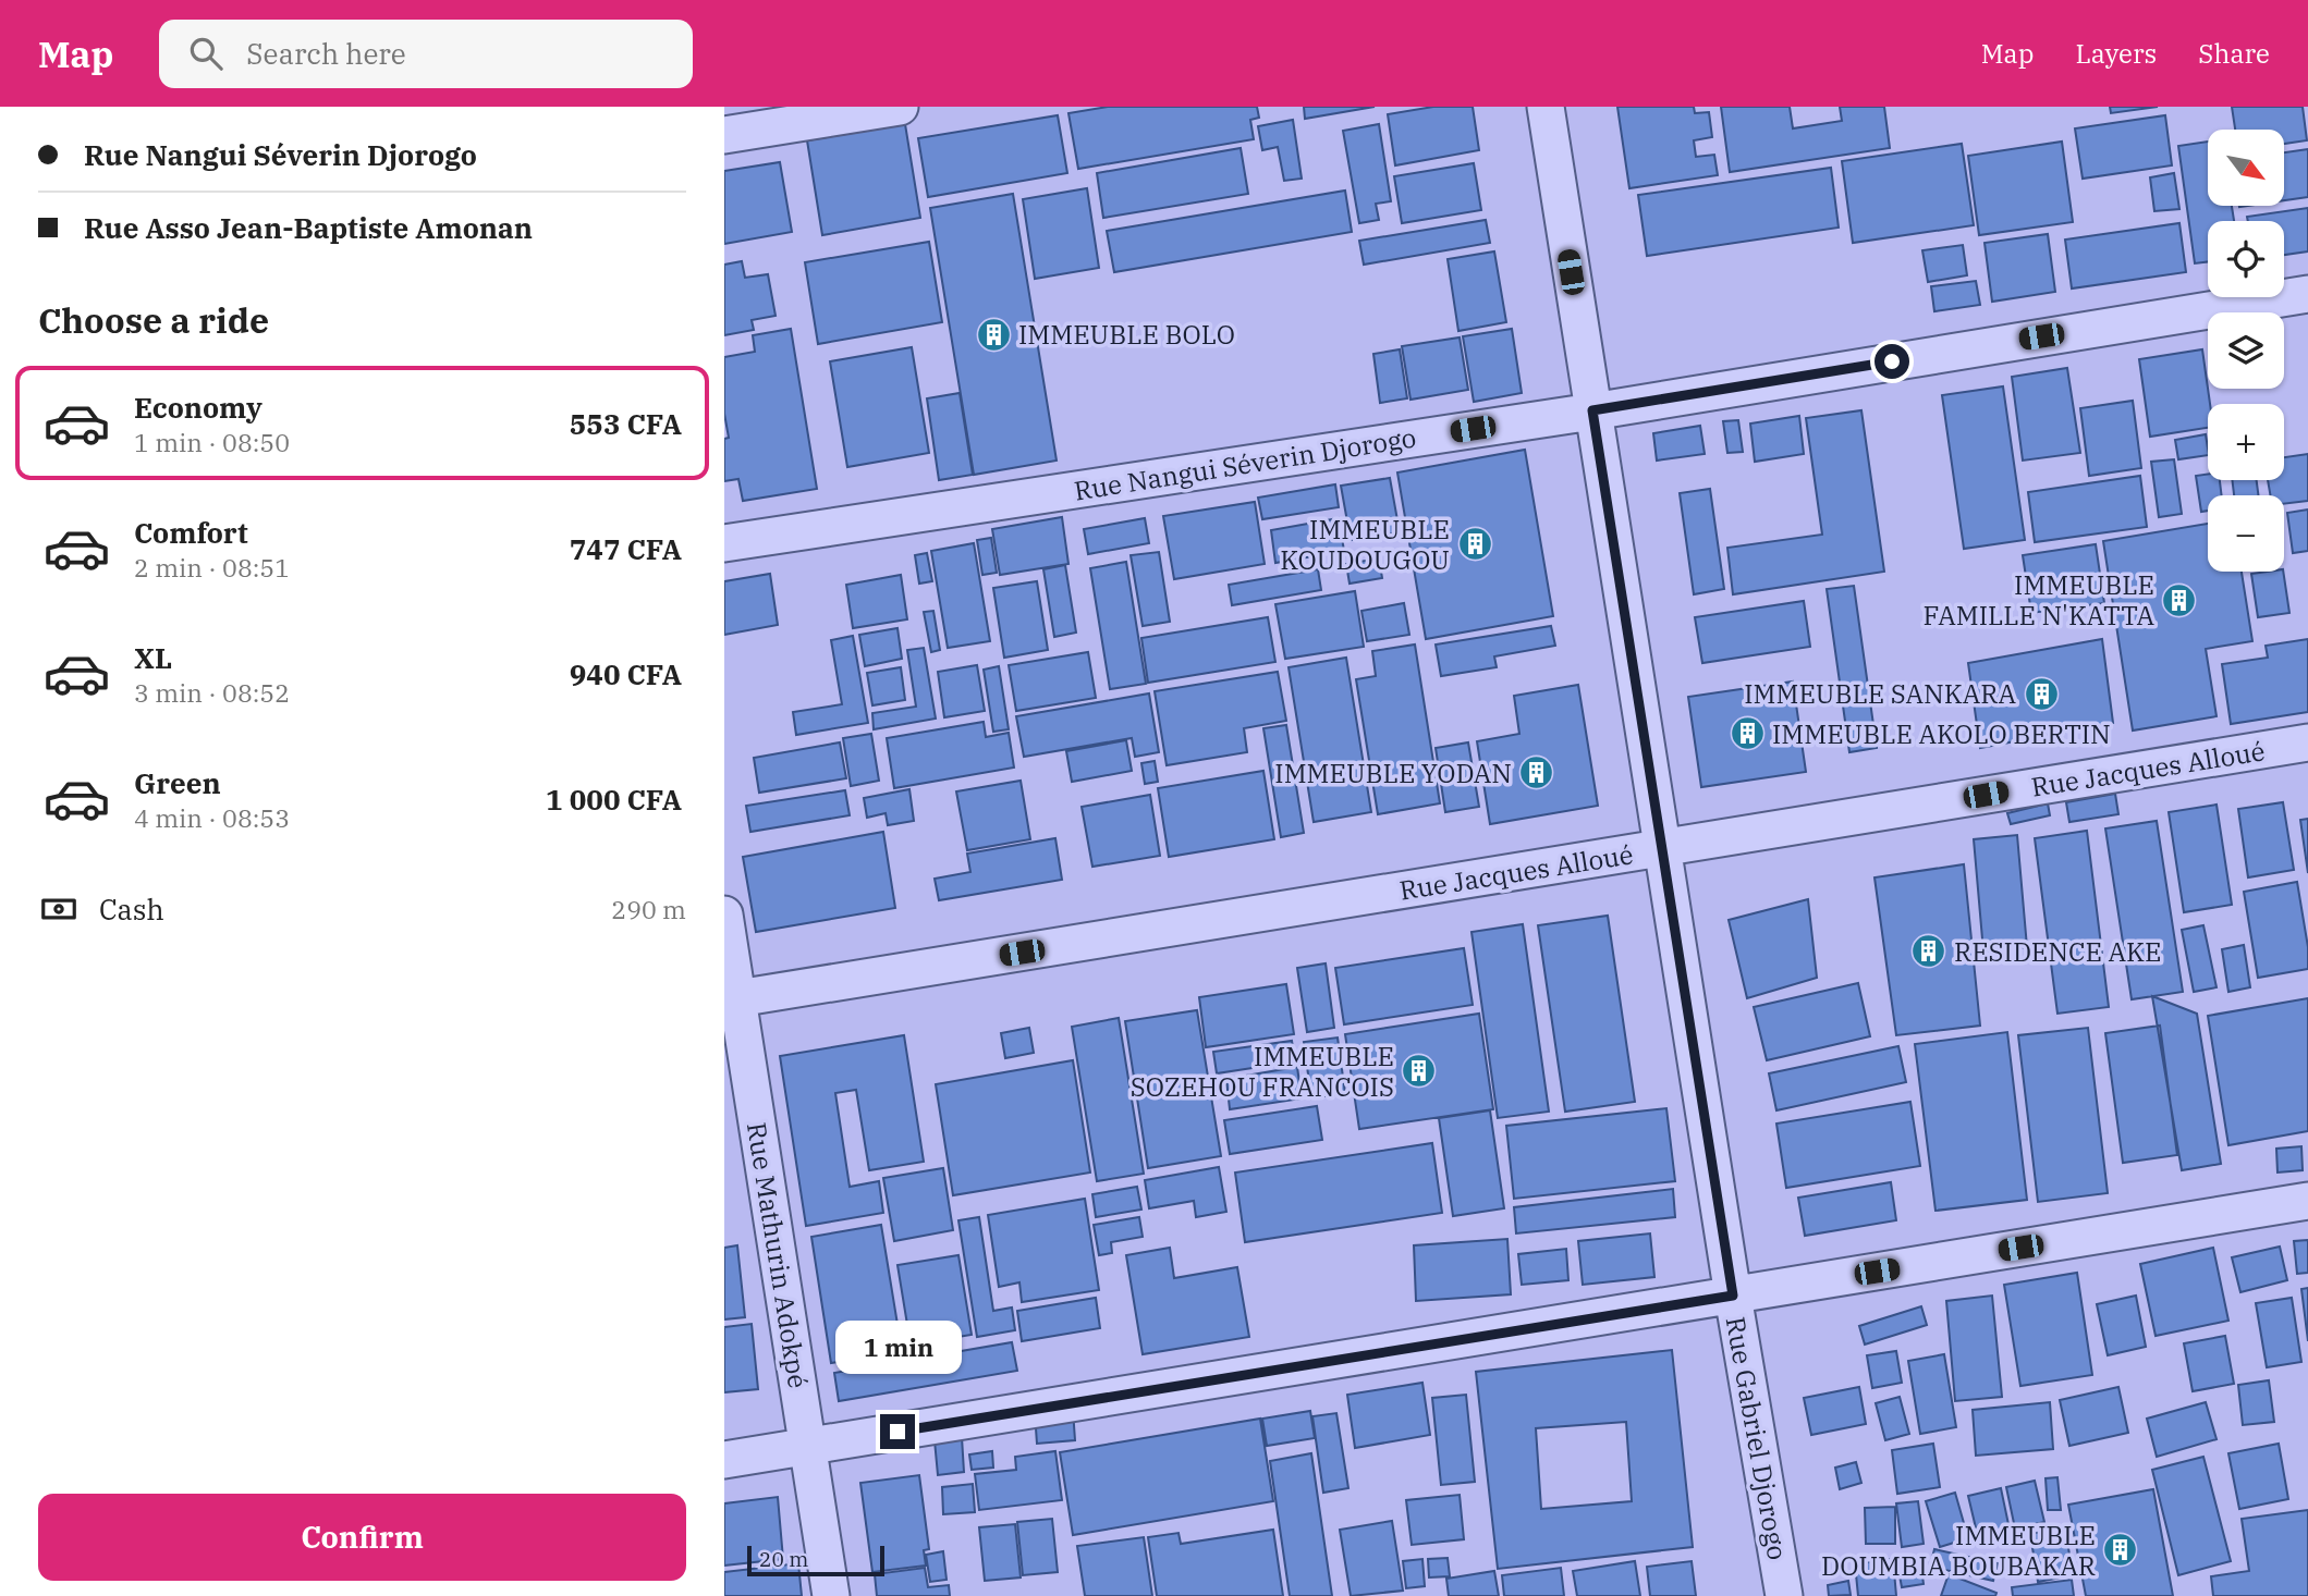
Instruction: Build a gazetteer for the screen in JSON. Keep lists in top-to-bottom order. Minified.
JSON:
{"streets":{"street":["Rue Nangui Séverin Djorogo","Rue Jacques Alloué","Rue Mathurin Adokpé","Rue Gabriel Djorogo"]},"crossings":[["Rue Nangui Séverin Djorogo","Rue Gabriel Djorogo"],["Rue Jacques Alloué","Rue Mathurin Adokpé"],["Rue Jacques Alloué","Rue Gabriel Djorogo"]],"places":{"building":["IMMEUBLE BOLO","IMMEUBLE KOUDOUGOU","IMMEUBLE FAMILLE N'KATTA","IMMEUBLE SANKARA","IMMEUBLE AKOLO BERTIN","IMMEUBLE YODAN","RESIDENCE AKE","IMMEUBLE SOZEHOU FRANCOIS","IMMEUBLE DOUMBIA BOUBAKAR"]},"scale_bar":"20 m","north":"bottom right","page":{"header":"Map","search":"Search here","nav":["Map","Layers","Share"],"banner":["Rue Nangui Séverin Djorogo","Rue Asso Jean-Baptiste Amonan"],"map_buttons":["+","−"],"heading":"Choose a ride","list":[{"name":"Economy","note":"1 min · 08:50","value":"553 CFA"},{"name":"Comfort","note":"2 min · 08:51","value":"747 CFA"},{"name":"XL","note":"3 min · 08:52","value":"940 CFA"},{"name":"Green","note":"4 min · 08:53","value":"1 000 CFA"}],"pay":["Cash","290 m"],"bubble":"1 min","buttons":"Confirm","scale":"20 m"}}
